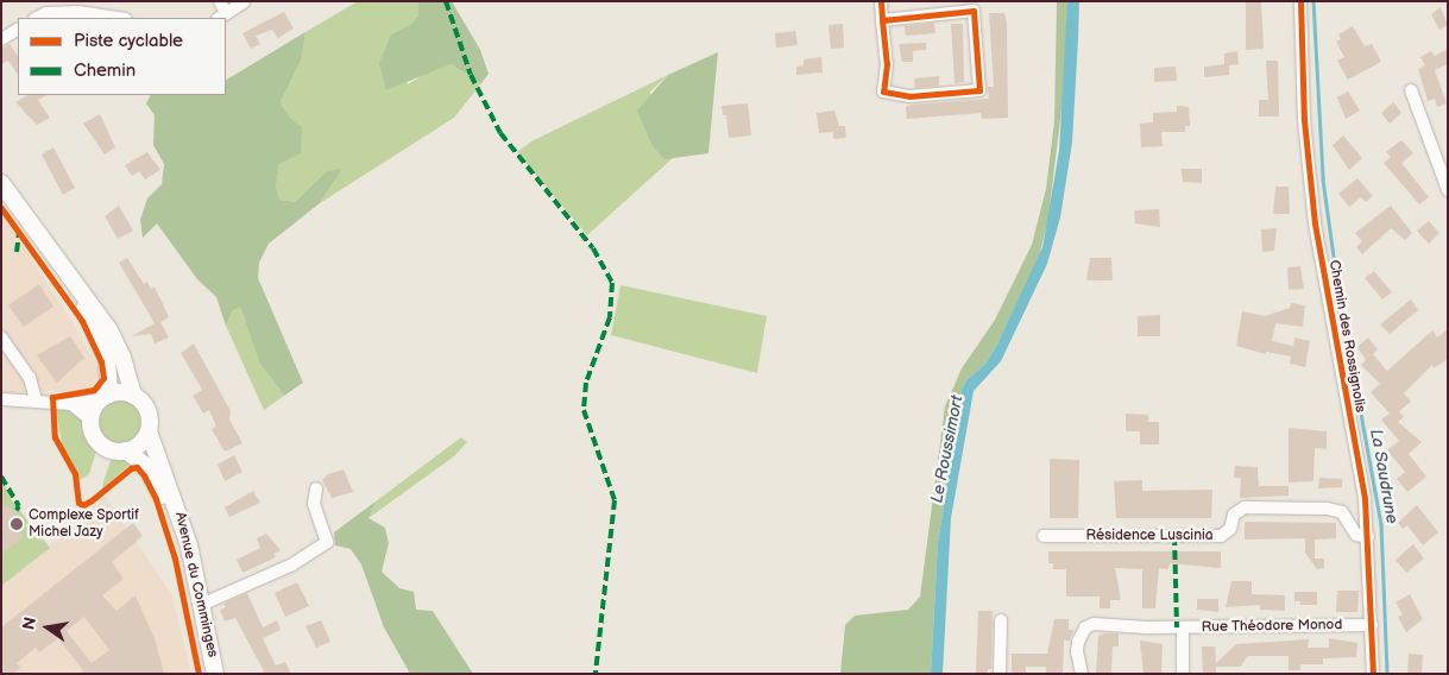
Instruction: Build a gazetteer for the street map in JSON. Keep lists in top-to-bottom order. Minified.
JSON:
{"streets":{"main road":["Avenue du Comminges"],"street":["Chemin des Rossignolis","Résidence Luscinia","Rue Théodore Monod"]},"crossings":[["Chemin des Rossignolis","Résidence Luscinia"],["Chemin des Rossignolis","Rue Théodore Monod"]],"water":["Le Roussimort","La Saudrune"],"places":["Complexe Sportif Michel Jazy"],"legend":["Piste cyclable","Chemin"],"north":"left"}
